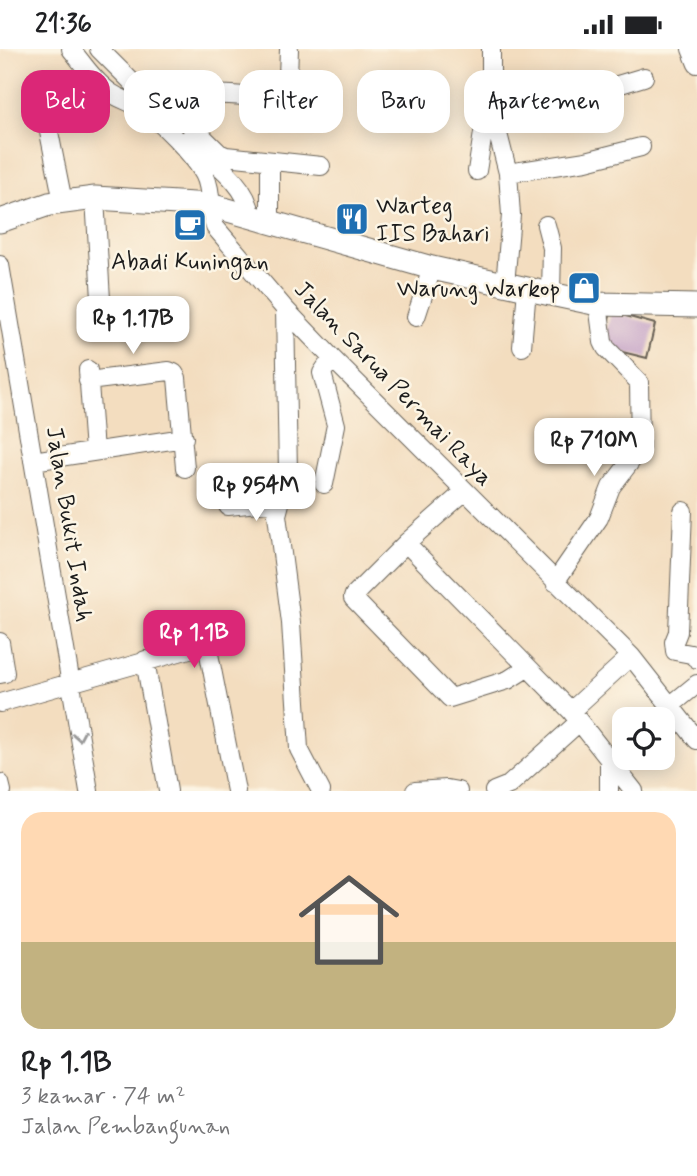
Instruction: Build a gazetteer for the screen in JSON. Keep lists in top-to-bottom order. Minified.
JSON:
{"streets":{"street":["Jalan Sarua Permai Raya","Jalan Bukit Indah"]},"places":{"restaurant":["Warteg IIS Bahari"],"cafe":["Abadi Kuningan"],"shop":["Warung Warkop"]},"page":{"status":"21:36","chip":["Beli","Sewa","Filter","Baru","Apartemen"],"price":["Rp 1.17B","Rp 710M","Rp 954M","Rp 1.1B"],"list":[{"name":"Rp 1.1B","note":"3 kamar · 74 m² · Jalan Pembangunan"}]}}
